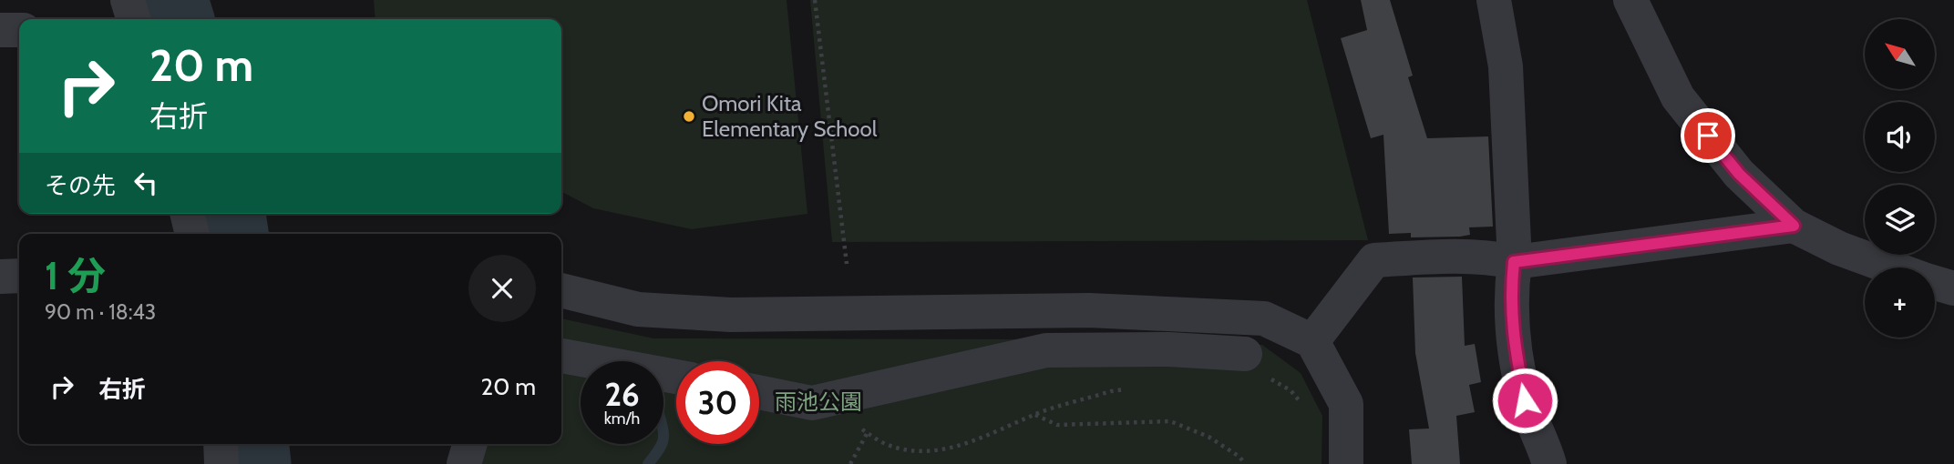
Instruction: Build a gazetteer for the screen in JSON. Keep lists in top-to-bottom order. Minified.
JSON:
{"parks":["雨池公園"],"places":["Omori Kita Elementary School"],"north":"top left","page":{"map_buttons":"+","turn":["20 m","右折"],"then":"その先","heading":["1 分","90 m · 18:43"],"list":[{"name":"右折","value":"20 m"}],"speed":"26 km/h","limit":"30"}}
